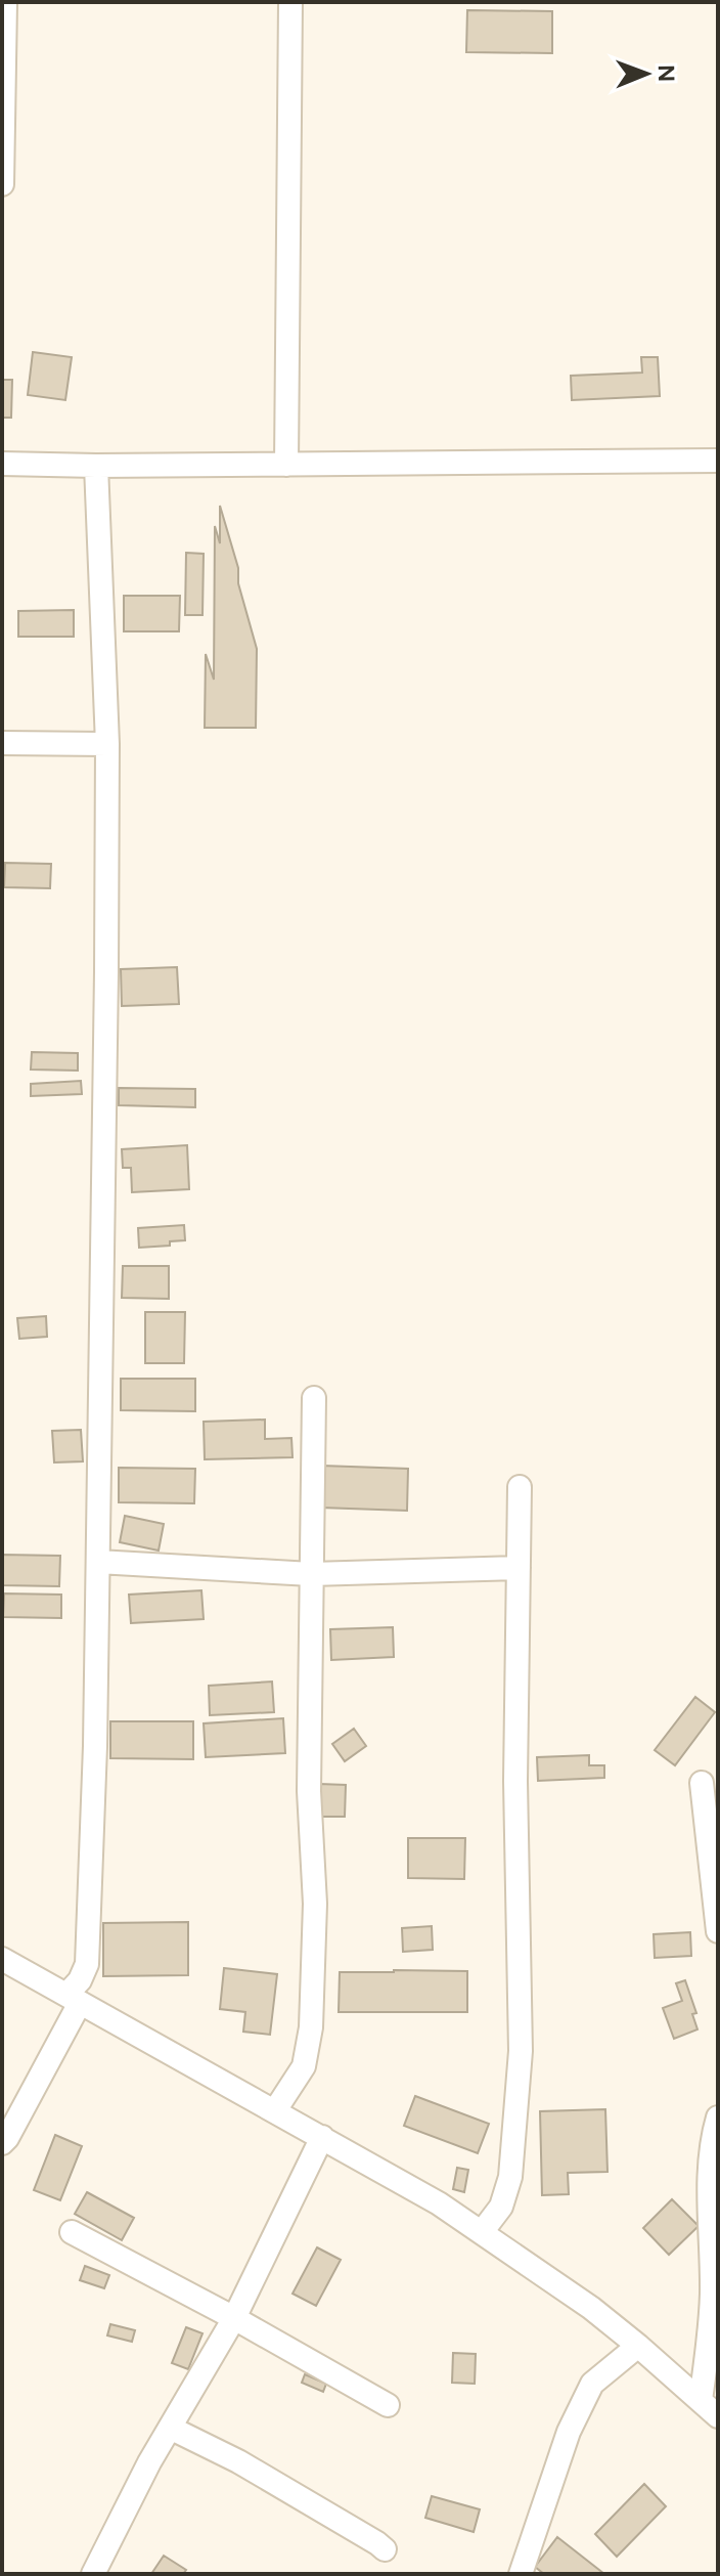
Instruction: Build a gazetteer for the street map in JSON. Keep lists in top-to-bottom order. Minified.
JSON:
{"north":"right"}
